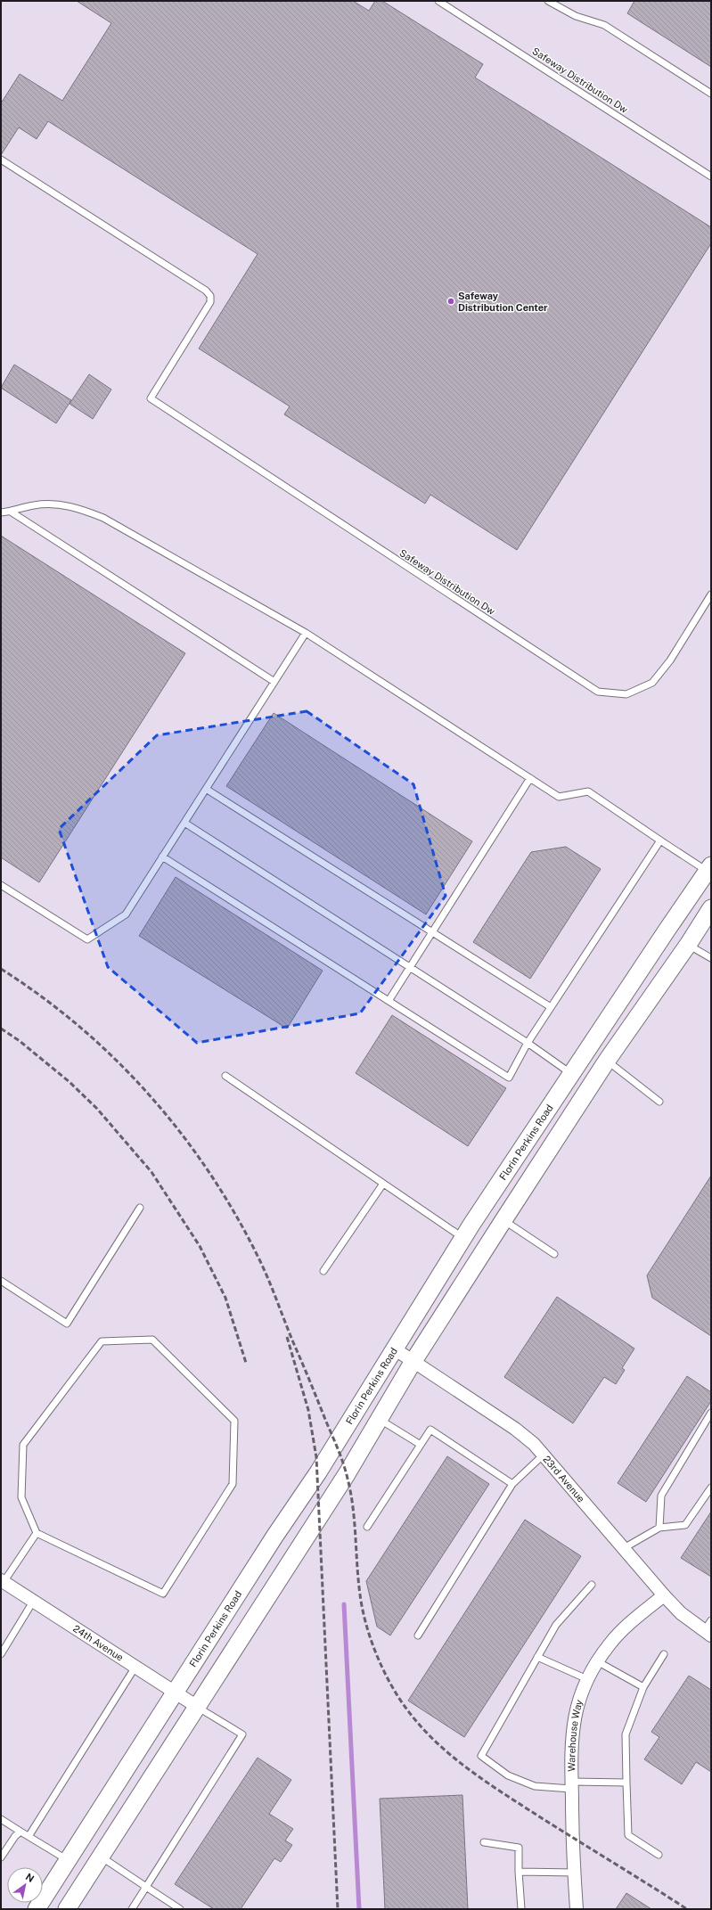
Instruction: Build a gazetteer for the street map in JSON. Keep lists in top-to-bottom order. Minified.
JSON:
{"streets":{"main road":["Florin Perkins Road"],"street":["23rd Avenue","24th Avenue","Warehouse Way"],"lane":["Safeway Distribution Dw"]},"crossings":[["Florin Perkins Road","23rd Avenue"],["Florin Perkins Road","24th Avenue"],["23rd Avenue","Warehouse Way"]],"places":["Safeway Distribution Center"],"north":"top right"}
